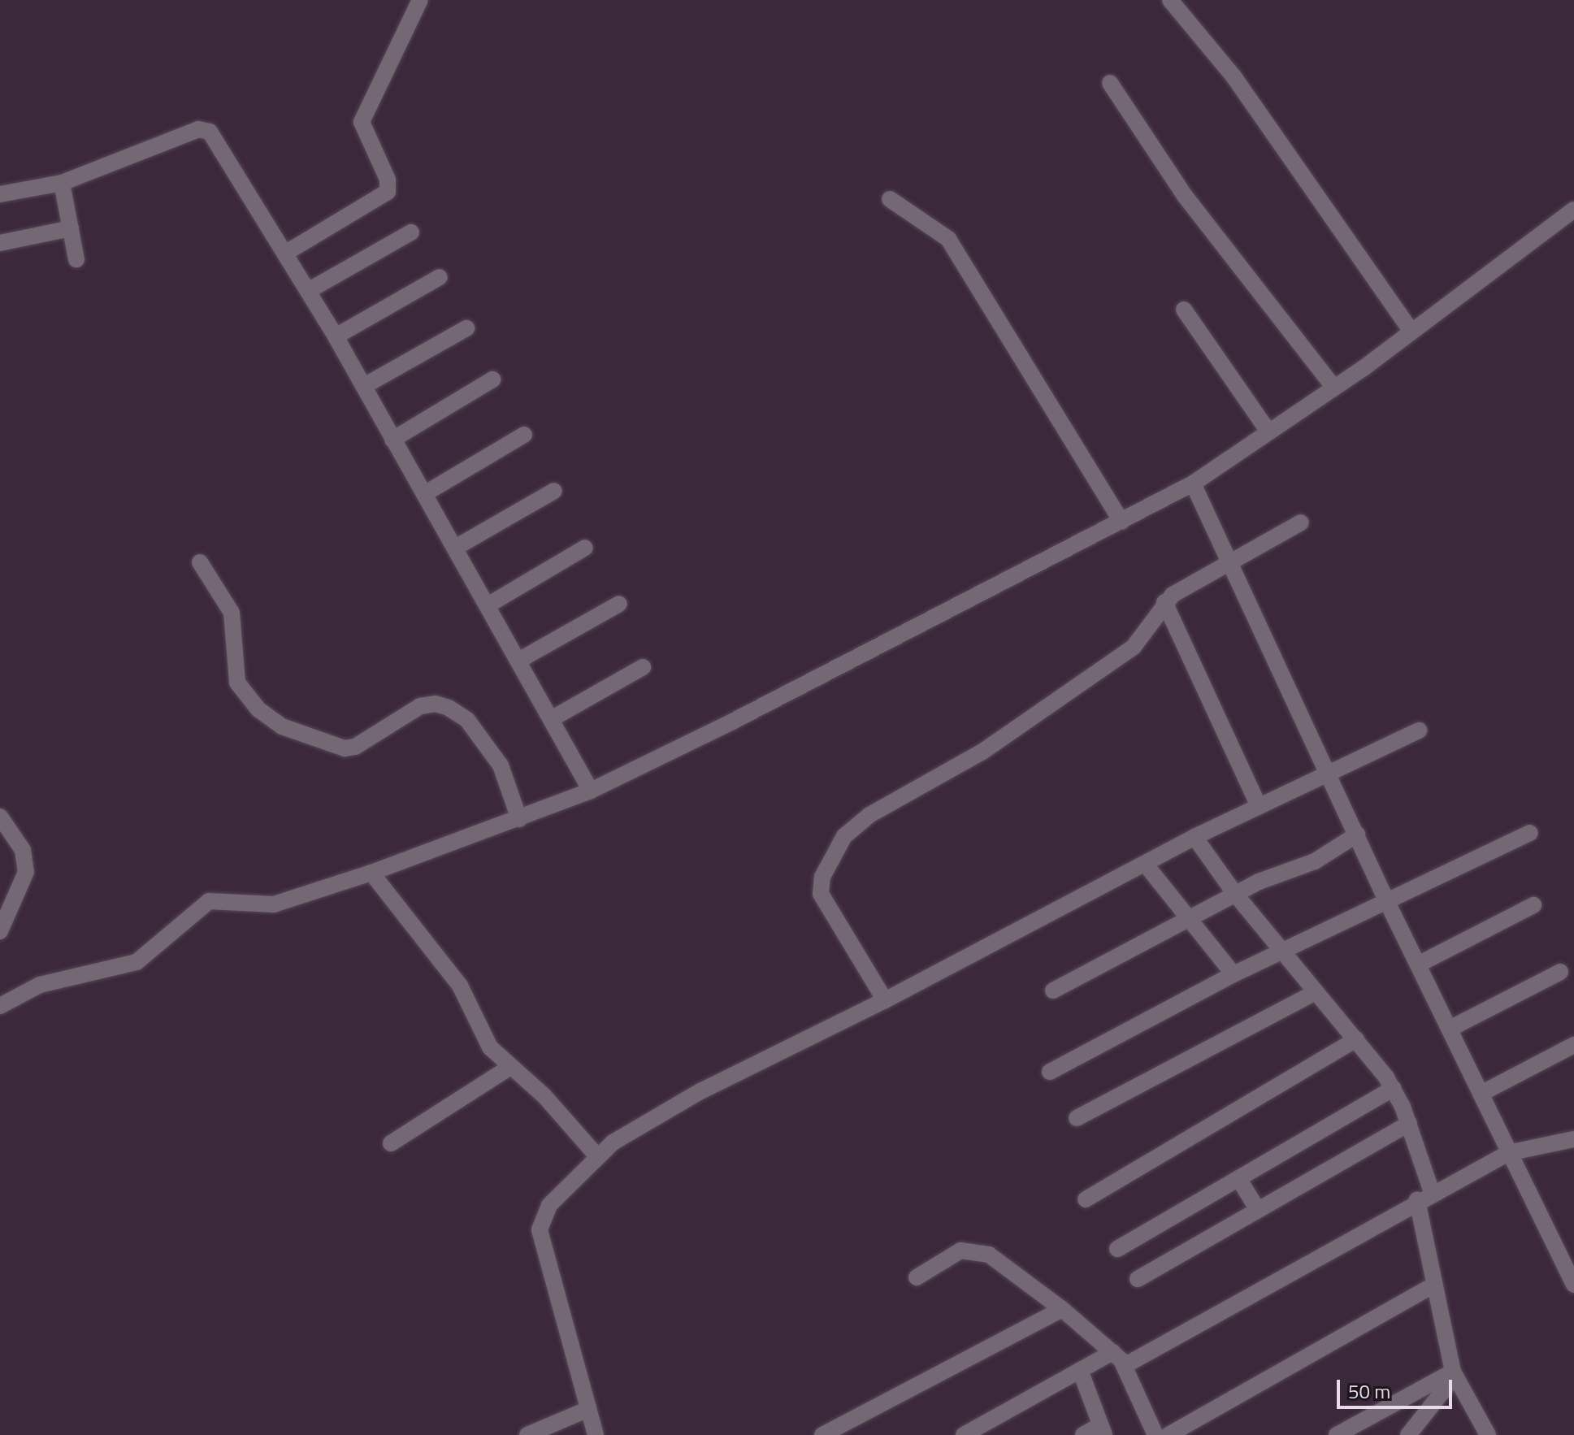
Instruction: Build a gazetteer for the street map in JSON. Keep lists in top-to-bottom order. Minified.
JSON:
{"scale_bar":"50 m"}
